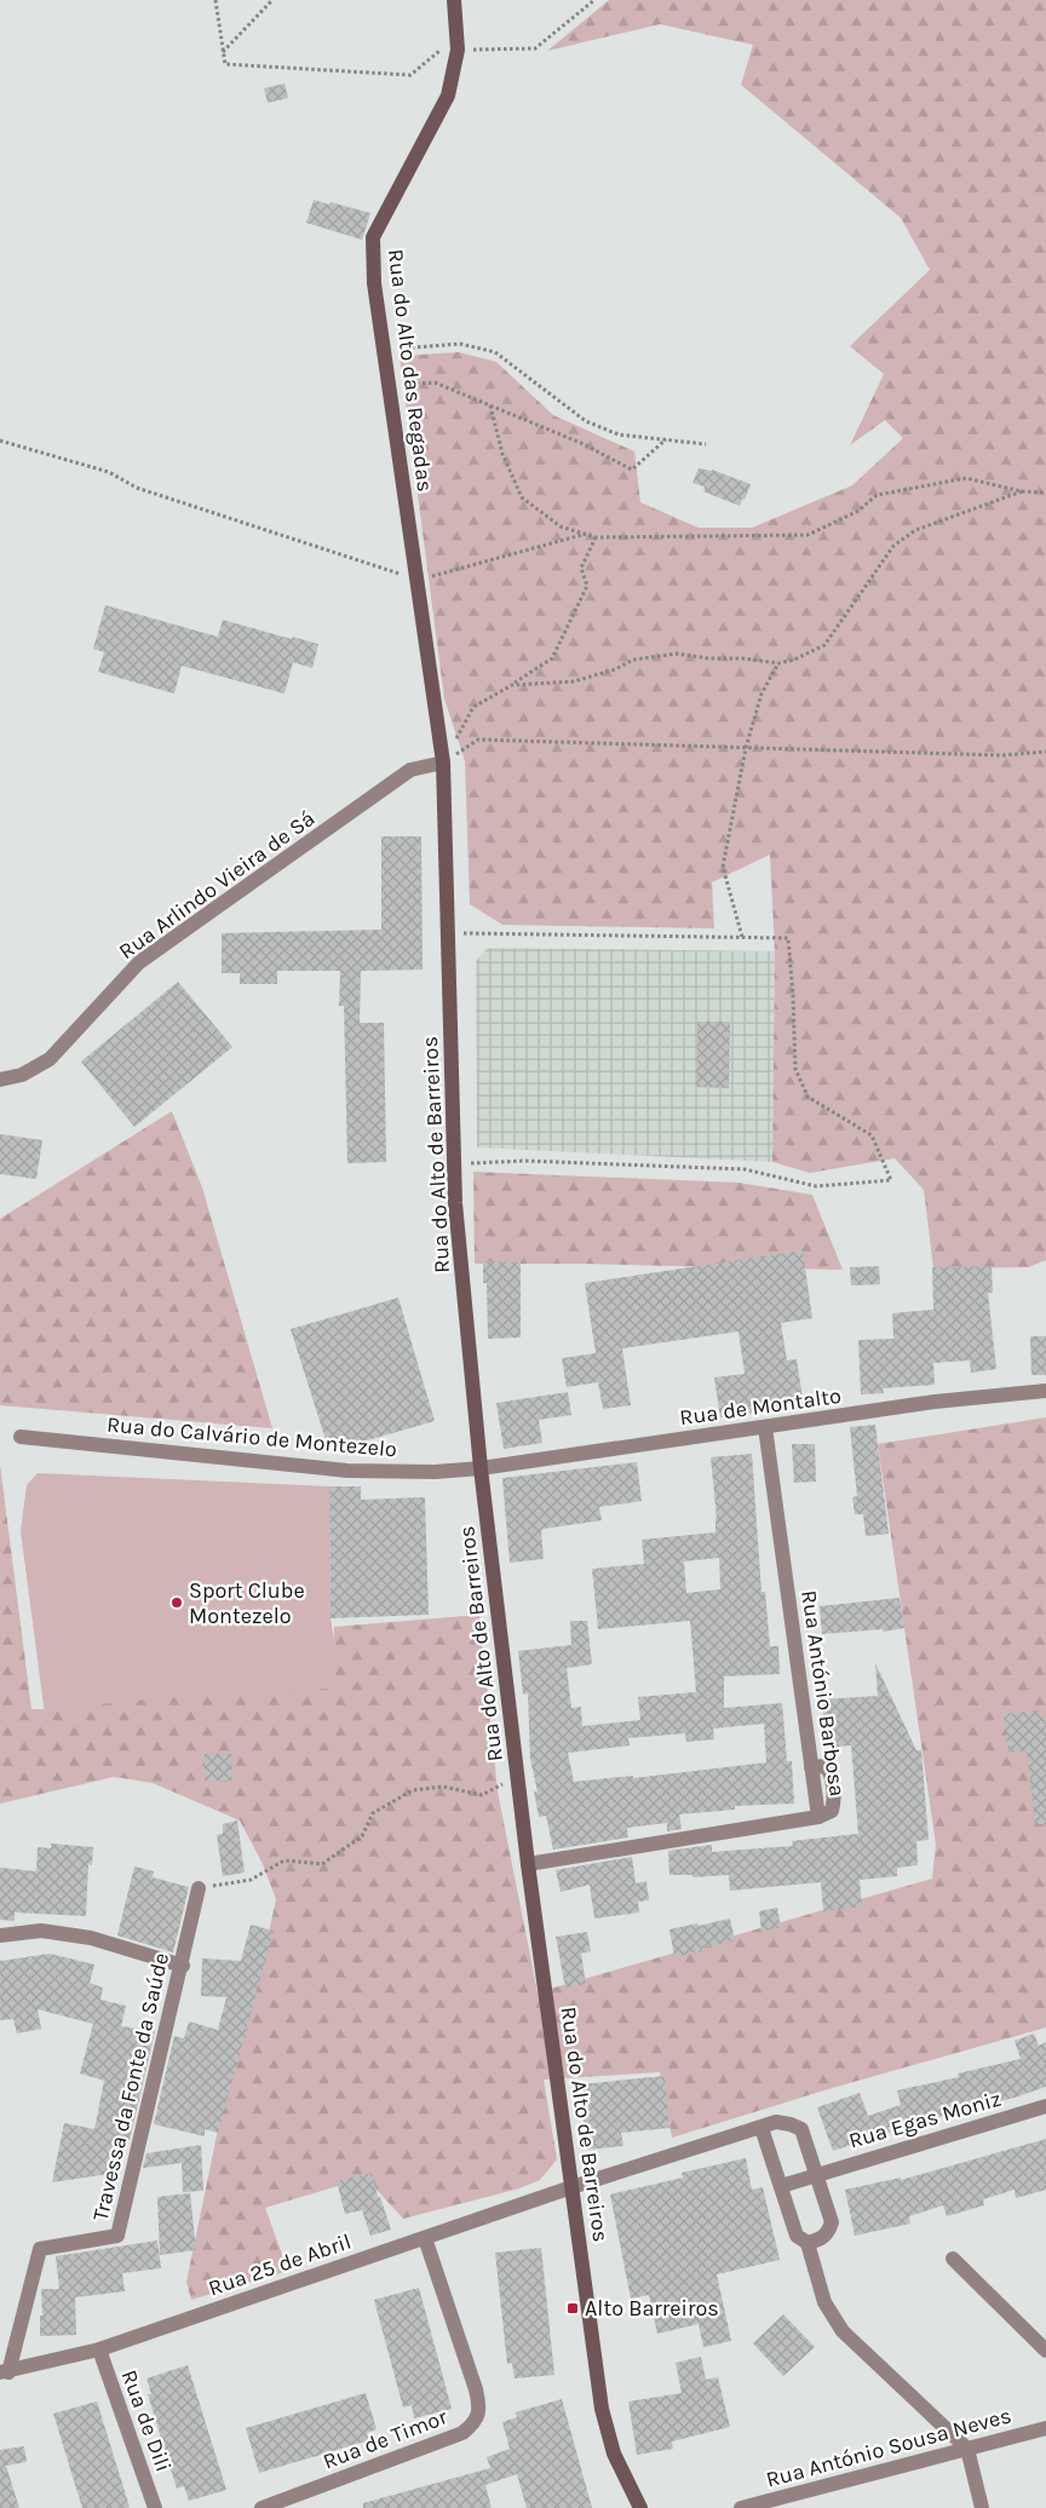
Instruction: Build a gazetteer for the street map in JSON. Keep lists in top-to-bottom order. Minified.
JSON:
{"streets":{"street":["Rua do Alto das Regadas","Rua Arlindo Vieira de Sá","Rua do Alto de Barreiros","Rua de Montalto","Rua do Calvário de Montezelo","Rua António Barbosa","Travessa da Fonte da Saúde","Rua Egas Moniz","Rua 25 de Abril","Rua de Dili","Rua de Timor","Rua António Sousa Neves"]},"crossings":[["Rua do Alto das Regadas","Rua Arlindo Vieira de Sá"],["Rua do Alto das Regadas","Rua do Alto de Barreiros"],["Rua Arlindo Vieira de Sá","Rua do Alto de Barreiros"],["Rua do Alto de Barreiros","Rua de Montalto"],["Rua do Alto de Barreiros","Rua do Calvário de Montezelo"],["Rua do Alto de Barreiros","Rua António Barbosa"],["Rua do Alto de Barreiros","Rua 25 de Abril"],["Rua de Montalto","Rua do Calvário de Montezelo"],["Rua de Montalto","Rua António Barbosa"],["Travessa da Fonte da Saúde","Rua 25 de Abril"],["Rua 25 de Abril","Rua de Dili"],["Rua 25 de Abril","Rua de Timor"]],"places":{"other":["Sport Clube Montezelo"],"transit":["Alto Barreiros"]}}
